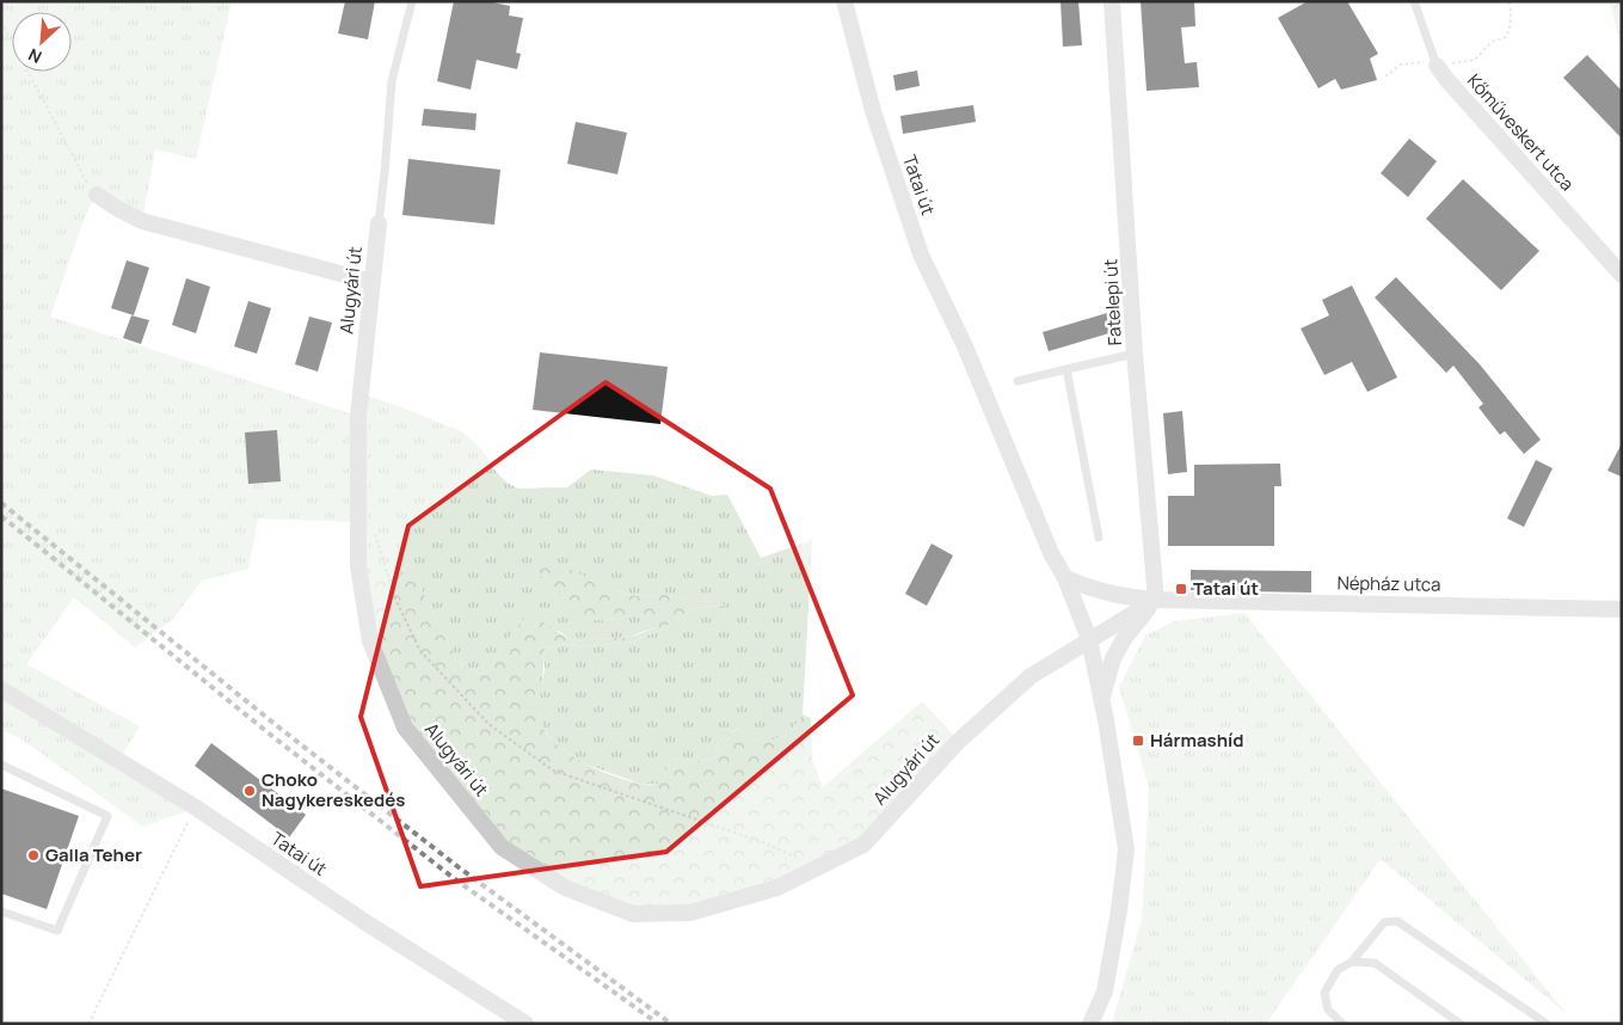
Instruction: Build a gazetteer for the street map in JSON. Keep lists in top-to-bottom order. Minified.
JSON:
{"streets":{"street":["Kőműveskert utca","Tatai út","Alugyári út","Fatelepi út","Népház utca"]},"crossings":[["Tatai út","Alugyári út"],["Tatai út","Népház utca"],["Fatelepi út","Népház utca"]],"places":{"transit":["Tatai út","Hármashíd"],"other":["Choko Nagykereskedés","Galla Teher"]},"north":"bottom left"}
